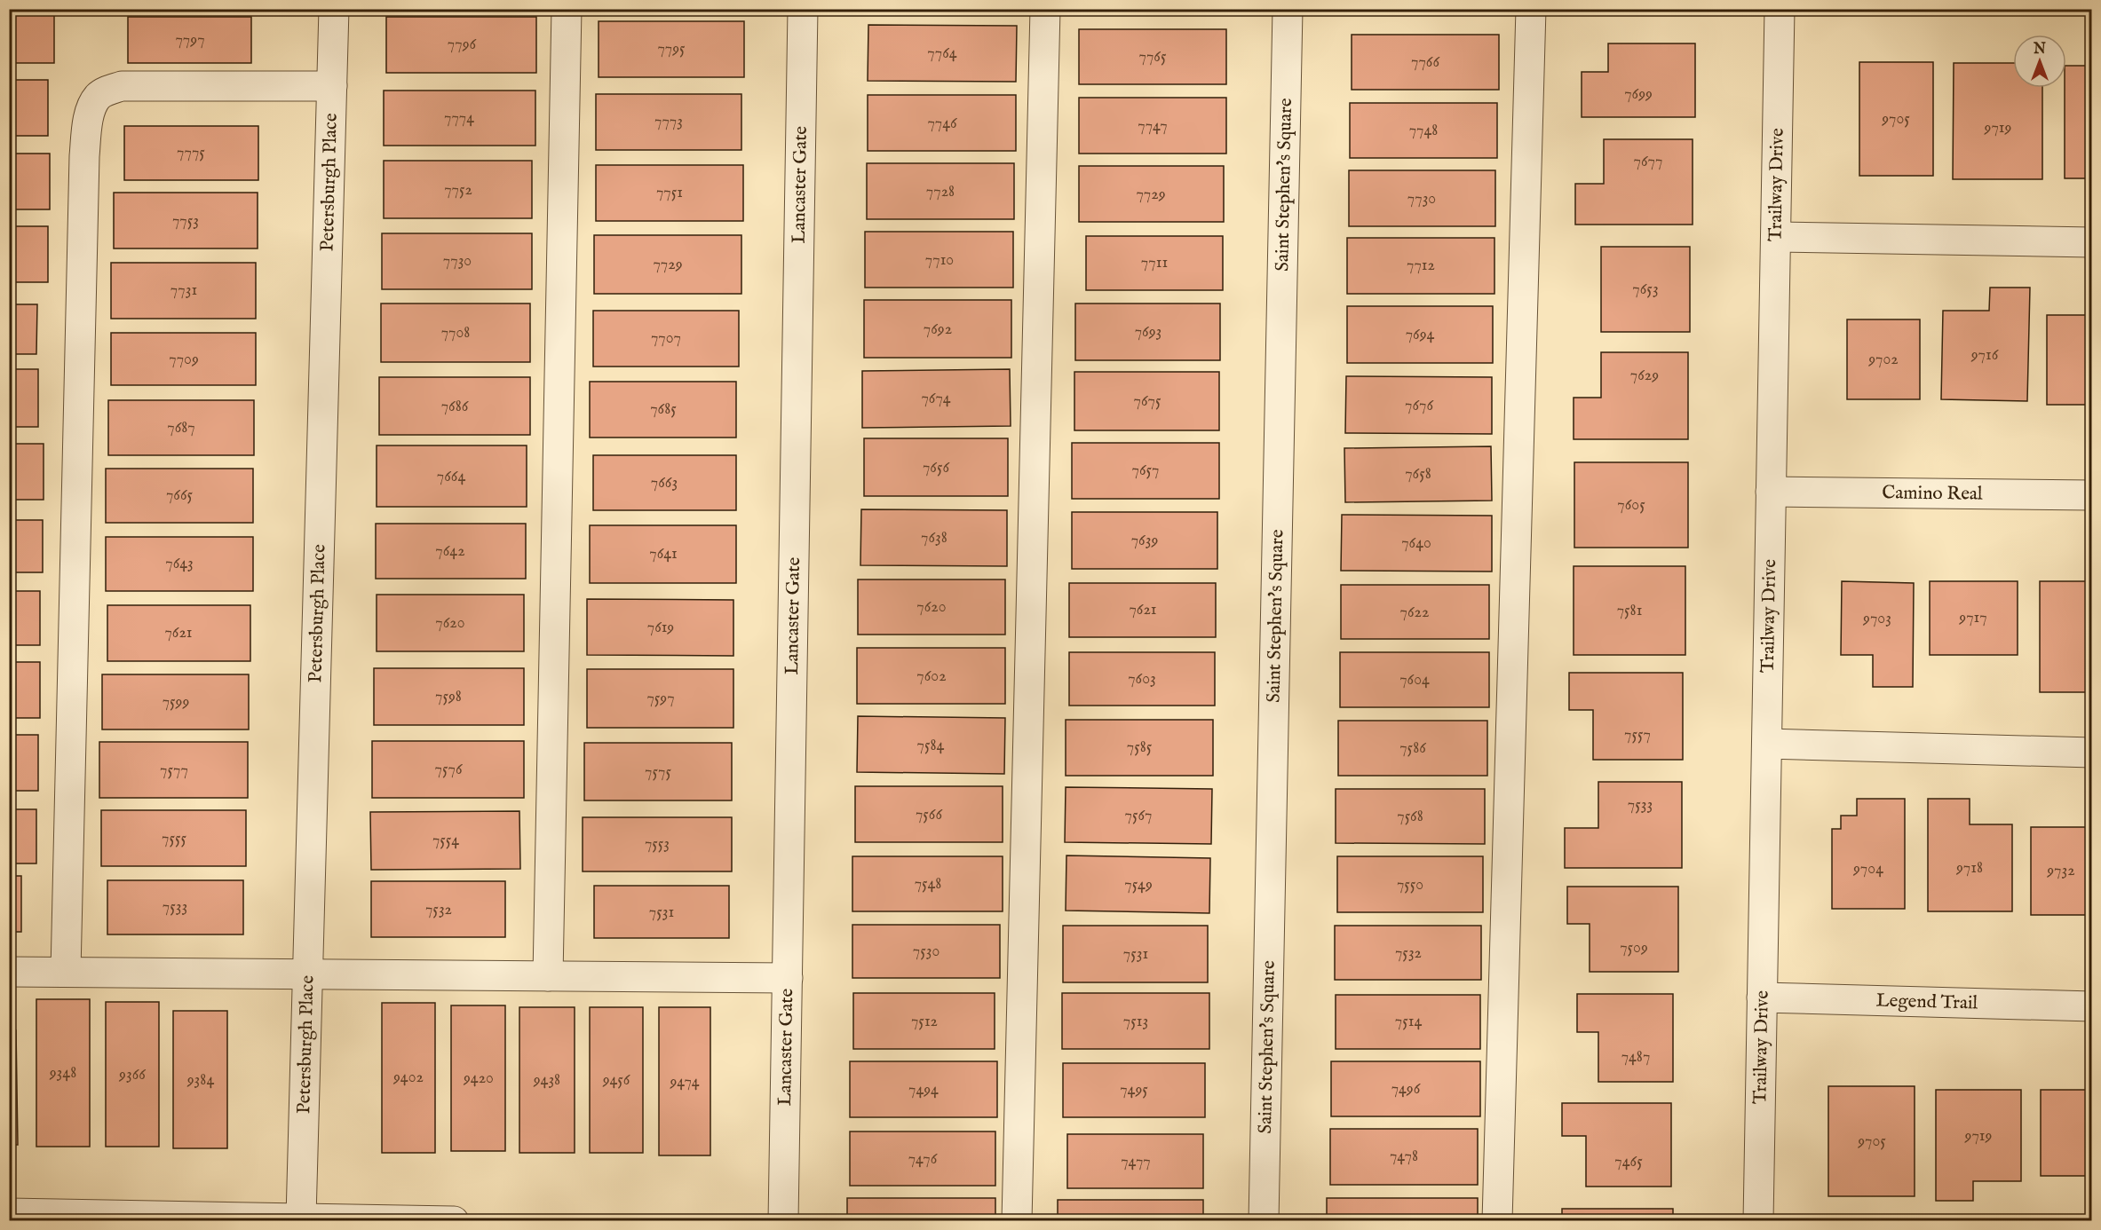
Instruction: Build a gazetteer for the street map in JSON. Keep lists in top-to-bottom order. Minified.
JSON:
{"streets":{"street":["Petersburgh Place","Lancaster Gate","Saint Stephen's Square","Trailway Drive","Camino Real","Legend Trail"]},"crossings":[["Trailway Drive","Camino Real"],["Trailway Drive","Legend Trail"]],"house_numbers":["7797","7796","7795","7764","7765","7766","7699","7774","9705","7773","7746","7747","9719","7748","7775","7677","7752","7728","7751","7729","7730","7753","7710","7730","7711","7729","7712","7653","7731","7692","7693","7708","7694","7707","9716","7709","9702","7629","7674","7675","7676","7686","7685","7687","7656","7657","7658","7664","7663","7665","7605","7638","7639","7640","7642","7641","7643","7620","7621","7581","7622","9717","9703","7620","7619","7621","7602","7603","7604","7598","7597","7599","7557","7584","7585","7586","7576","7577","7575","7533","7566","7567","7568","7555","7554","7553","9718","9704","9732","7548","7549","7550","7533","7532","7531","7509","7530","7532","7531","7512","7513","7514","7487","9348","9366","9402","9420","9384","9438","9456","9474","7496","7494","7495","9719","9705","7478","7476","7477","7465"],"north":"top"}
